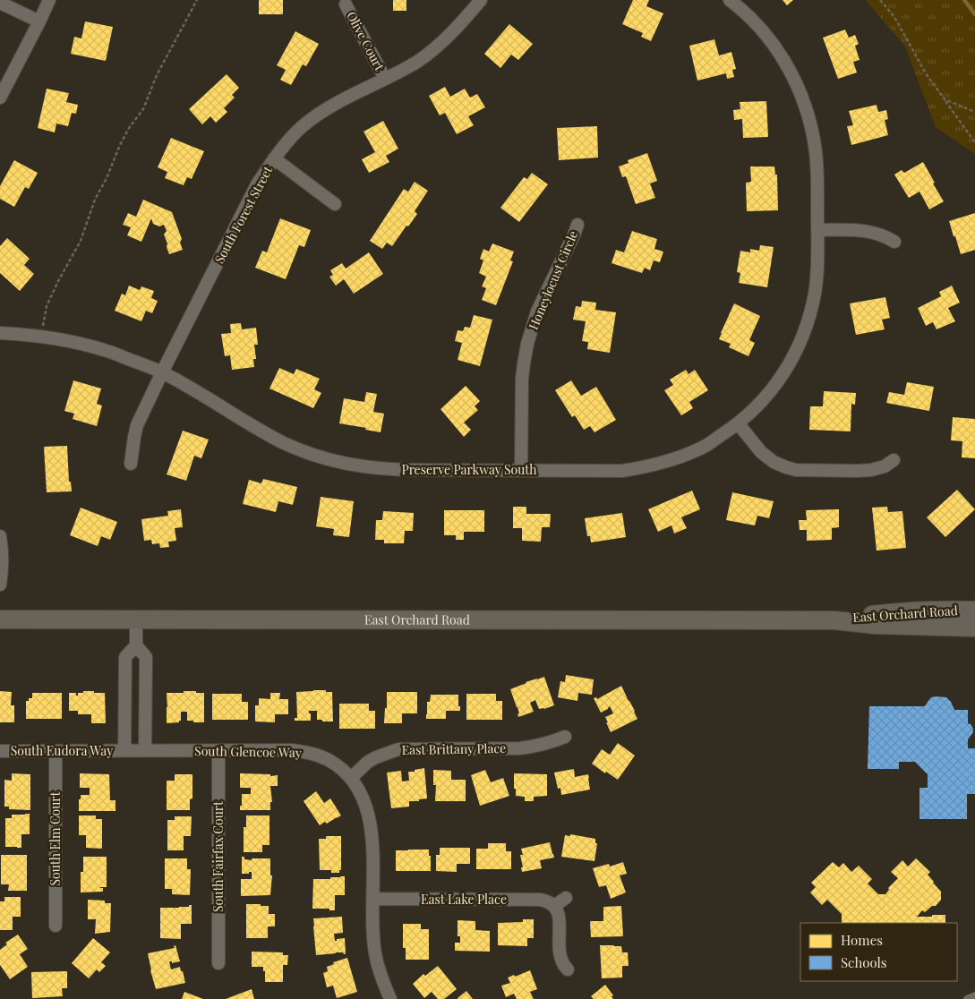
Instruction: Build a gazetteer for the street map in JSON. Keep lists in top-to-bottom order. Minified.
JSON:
{"streets":{"street":["Olive Court","South Forest Street","Honeylocust Circle","Preserve Parkway South","East Orchard Road","East Brittany Place","South Eudora Way","South Glencoe Way","South Elm Court","South Fairfax Court","East Lake Place"]},"crossings":[["Olive Court","South Forest Street"],["South Forest Street","Preserve Parkway South"],["Honeylocust Circle","Preserve Parkway South"],["East Brittany Place","South Glencoe Way"],["South Eudora Way","South Glencoe Way"],["South Eudora Way","South Elm Court"],["South Glencoe Way","South Fairfax Court"],["South Glencoe Way","East Lake Place"]],"legend":["Homes","Schools"]}
